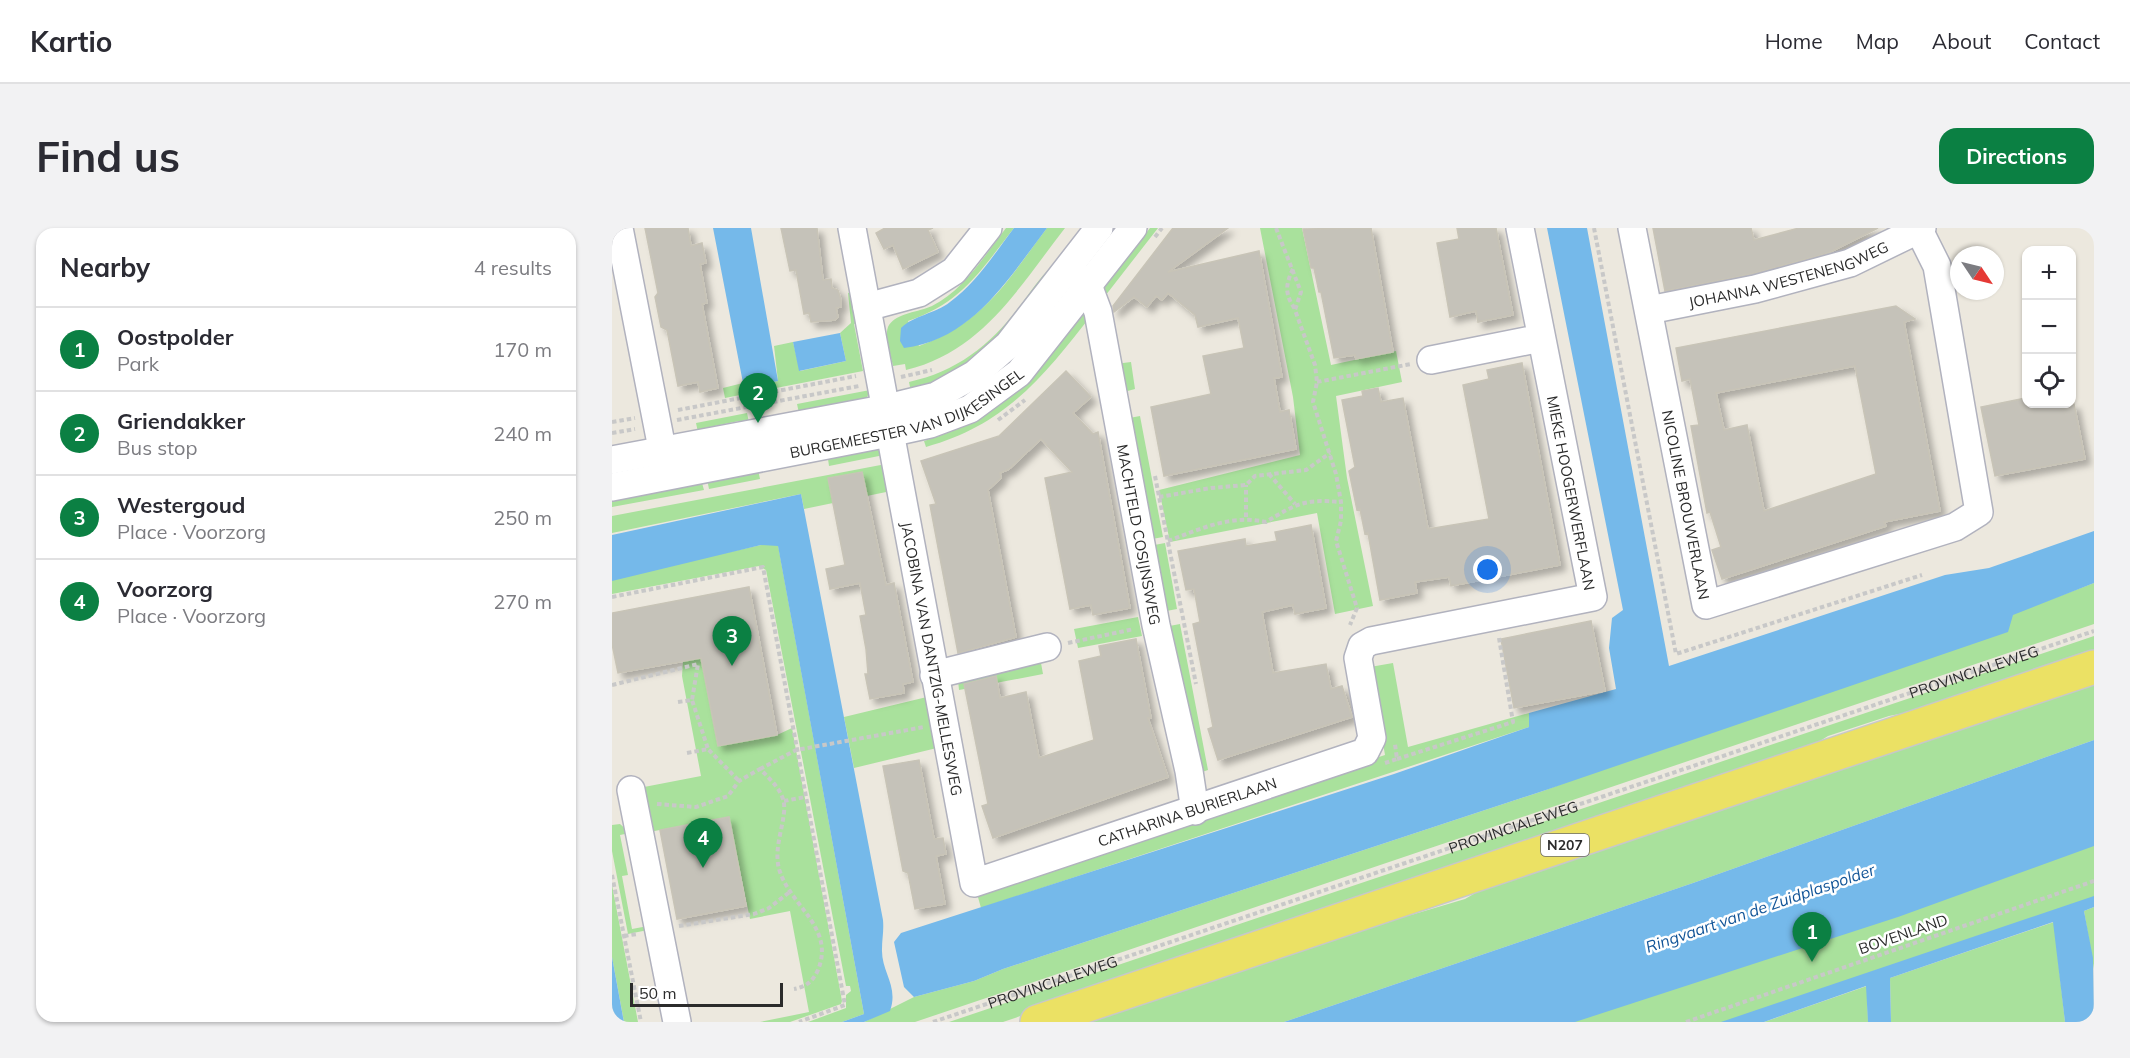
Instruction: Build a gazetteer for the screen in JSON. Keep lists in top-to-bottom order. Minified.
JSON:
{"streets":{"main road":["N207"],"street":["JOHANNA WESTENENGWEG","BURGEMEESTER VAN DIJKESINGEL","MIEKE HOOGERWERFLAAN","NICOLINE BROUWERLAAN","MACHTELD COSIJNSWEG","JACOBINA VAN DANTZIG-MELLESWEG","CATHARINA BURIERLAAN"],"path":["PROVINCIALEWEG","BOVENLAND"]},"crossings":[["JOHANNA WESTENENGWEG","NICOLINE BROUWERLAAN"],["BURGEMEESTER VAN DIJKESINGEL","MACHTELD COSIJNSWEG"],["BURGEMEESTER VAN DIJKESINGEL","JACOBINA VAN DANTZIG-MELLESWEG"],["MIEKE HOOGERWERFLAAN","CATHARINA BURIERLAAN"],["MACHTELD COSIJNSWEG","CATHARINA BURIERLAAN"],["JACOBINA VAN DANTZIG-MELLESWEG","CATHARINA BURIERLAAN"]],"water":["Ringvaart van de Zuidplaspolder"],"scale_bar":"50 m","north":"bottom right","page":{"header":"Kartio","nav":["Home","Map","About","Contact"],"buttons":"Directions","title":"Find us","heading":["Nearby","4 results"],"map_buttons":["+","−"],"list":[{"mark":"1","name":"Oostpolder","note":"Park","value":"170 m"},{"mark":"2","name":"Griendakker","note":"Bus stop","value":"240 m"},{"mark":"3","name":"Westergoud","note":"Place · Voorzorg","value":"250 m"},{"mark":"4","name":"Voorzorg","note":"Place · Voorzorg","value":"270 m"}],"pins":["2","3","4","1"],"scale":"50 m"}}
